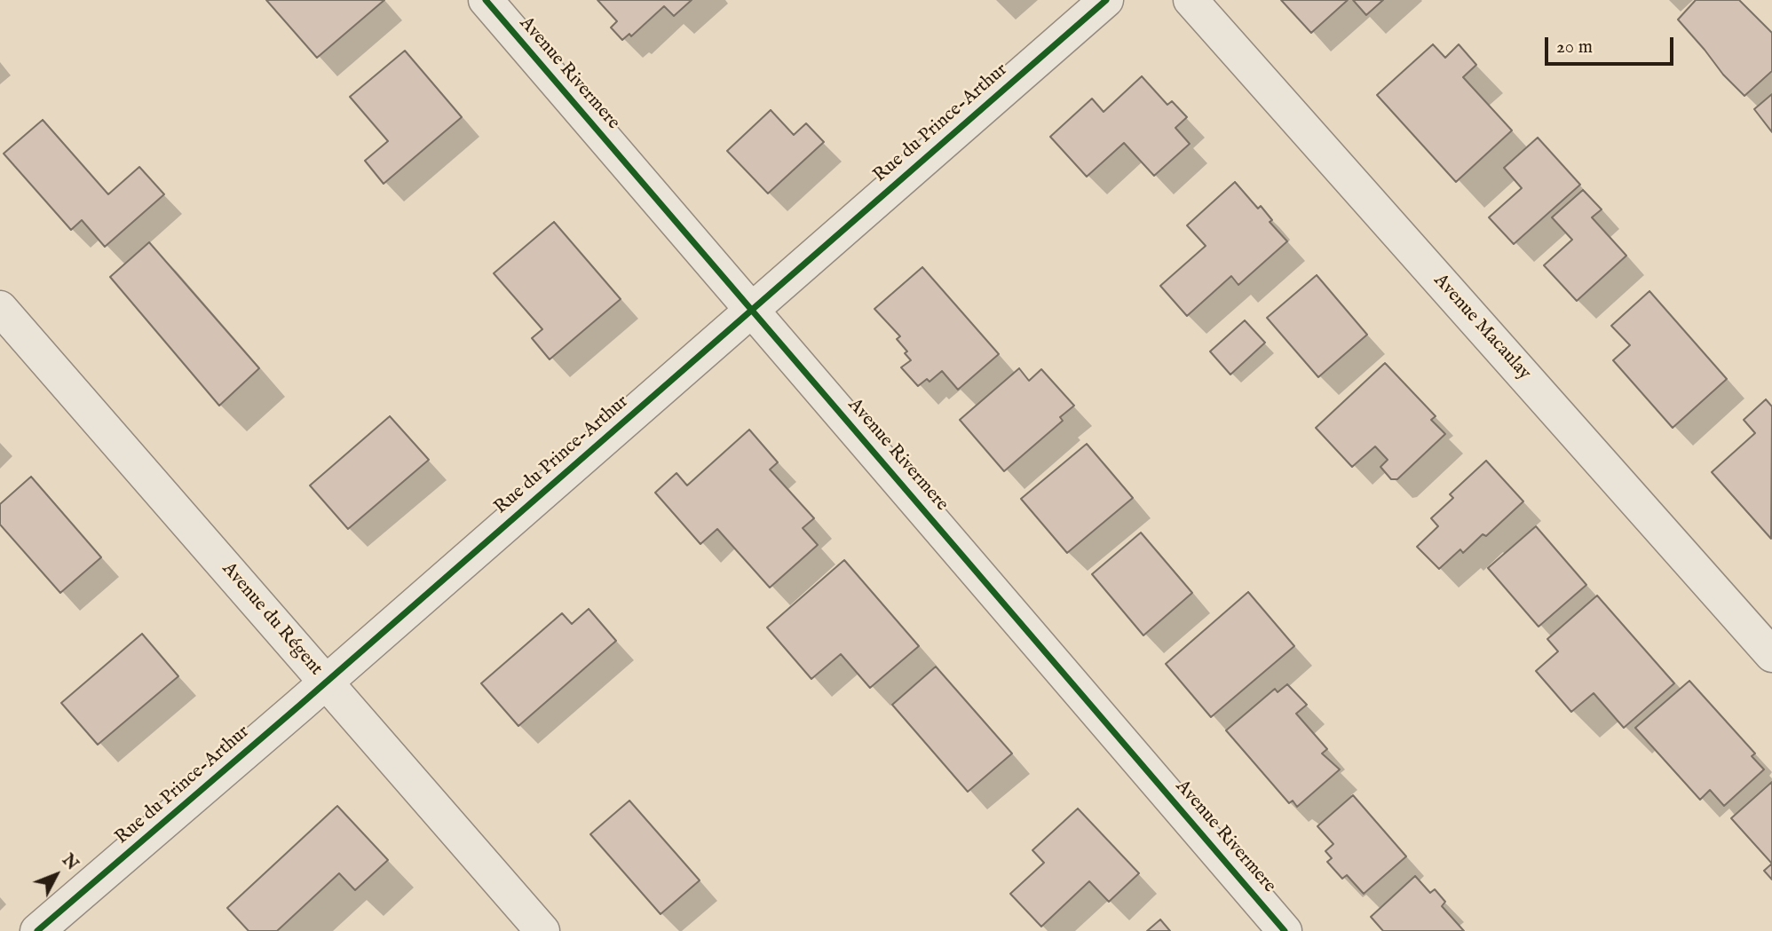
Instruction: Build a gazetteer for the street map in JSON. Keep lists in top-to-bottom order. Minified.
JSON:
{"streets":{"street":["Avenue Rivermere","Rue du Prince-Arthur","Avenue Macaulay","Avenue du Régent"]},"crossings":[["Avenue Rivermere","Rue du Prince-Arthur"],["Rue du Prince-Arthur","Avenue du Régent"]],"scale_bar":"20 m","north":"top right"}
